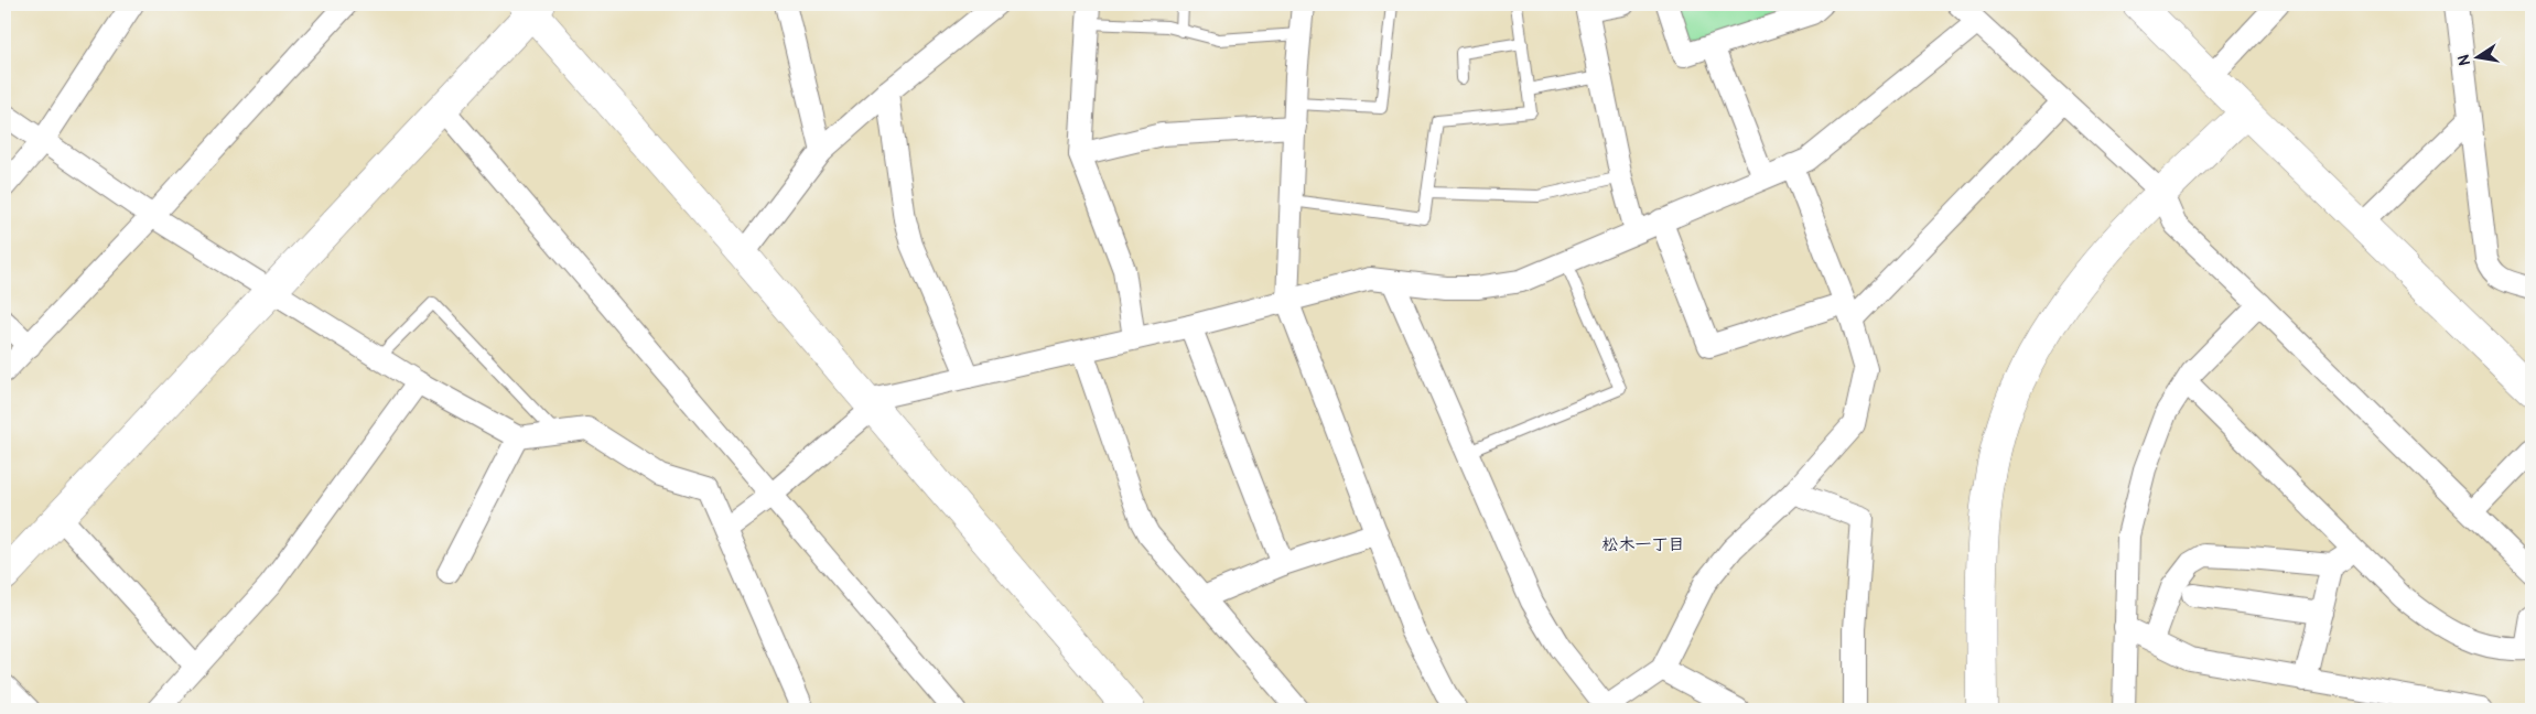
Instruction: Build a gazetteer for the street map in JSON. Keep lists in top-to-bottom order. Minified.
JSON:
{"districts":["松木一丁目"],"north":"left"}
